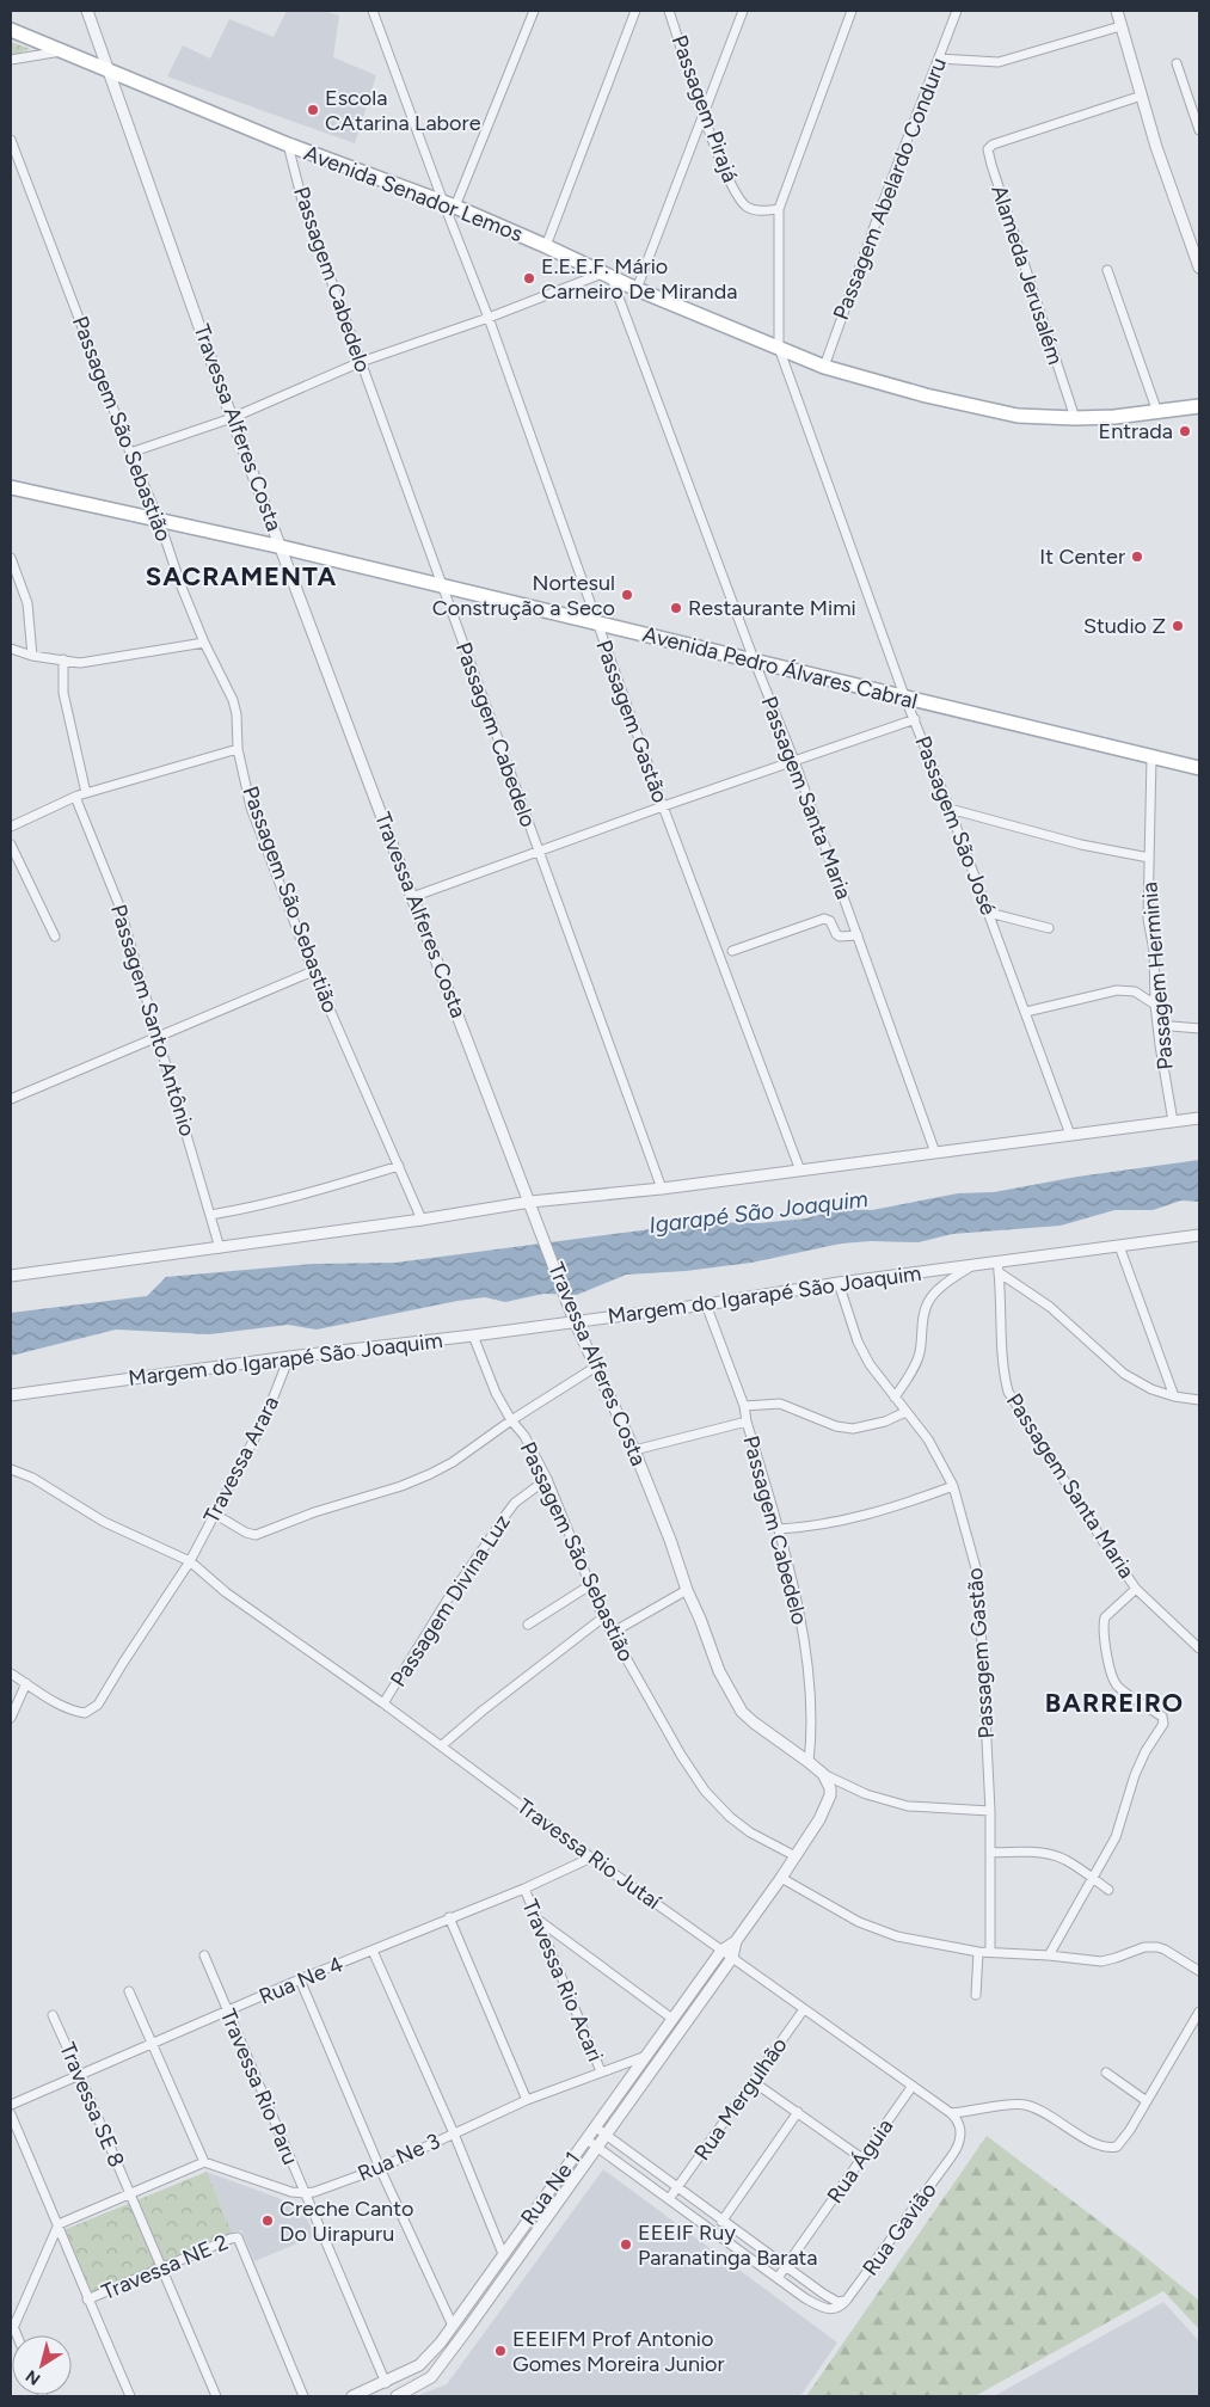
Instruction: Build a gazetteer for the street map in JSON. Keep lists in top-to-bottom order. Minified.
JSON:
{"streets":{"main road":["Avenida Senador Lemos","Avenida Pedro Álvares Cabral"],"street":["Passagem Pirajá","Passagem Abelardo Conduru","Alameda Jerusalém","Passagem Cabedelo","Travessa Alferes Costa","Passagem São Sebastião","Passagem Gastão","Passagem Santa Maria","Passagem São José","Passagem Herminia","Passagem Santo Antônio","Margem do Igarapé São Joaquim","Travessa Arara","Passagem Divina Luz","Travessa Rio Jutaí","Rua Ne 4","Travessa Rio Acari","Travessa Rio Paru","Rua Mergulhão","Travessa SE 8","Rua Ne 3","Rua Águia","Rua Ne 1","Rua Gavião","Travessa NE 2"]},"crossings":[["Passagem Pirajá","Passagem São José"],["Passagem Abelardo Conduru","Avenida Senador Lemos"],["Avenida Senador Lemos","Alameda Jerusalém"],["Avenida Senador Lemos","Passagem Cabedelo"],["Avenida Senador Lemos","Travessa Alferes Costa"],["Avenida Senador Lemos","Passagem Gastão"],["Avenida Senador Lemos","Passagem Santa Maria"],["Avenida Senador Lemos","Passagem São José"],["Passagem Cabedelo","Travessa Alferes Costa"],["Passagem Cabedelo","Avenida Pedro Álvares Cabral"],["Passagem Cabedelo","Margem do Igarapé São Joaquim"],["Travessa Alferes Costa","Avenida Pedro Álvares Cabral"],["Travessa Alferes Costa","Margem do Igarapé São Joaquim"],["Passagem São Sebastião","Avenida Pedro Álvares Cabral"],["Passagem São Sebastião","Margem do Igarapé São Joaquim"],["Passagem São Sebastião","Passagem Divina Luz"],["Avenida Pedro Álvares Cabral","Passagem Gastão"],["Avenida Pedro Álvares Cabral","Passagem Santa Maria"],["Avenida Pedro Álvares Cabral","Passagem São José"],["Avenida Pedro Álvares Cabral","Passagem Herminia"],["Passagem Gastão","Margem do Igarapé São Joaquim"],["Passagem Santa Maria","Margem do Igarapé São Joaquim"],["Margem do Igarapé São Joaquim","Travessa Arara"],["Travessa Arara","Travessa Rio Jutaí"],["Passagem Divina Luz","Travessa Rio Jutaí"],["Travessa Rio Jutaí","Rua Ne 4"],["Travessa Rio Jutaí","Rua Mergulhão"],["Travessa Rio Jutaí","Rua Águia"],["Travessa Rio Jutaí","Rua Ne 1"],["Travessa Rio Jutaí","Rua Gavião"],["Rua Ne 4","Travessa Rio Acari"],["Rua Ne 4","Travessa Rio Paru"],["Rua Ne 4","Travessa SE 8"],["Travessa Rio Acari","Rua Ne 3"],["Travessa Rio Paru","Rua Ne 3"],["Travessa Rio Paru","Rua Ne 1"],["Travessa SE 8","Travessa NE 2"],["Rua Ne 3","Rua Ne 1"]],"districts":["SACRAMENTA","BARREIRO"],"water":["Igarapé São Joaquim"],"places":["Escola CAtarina Labore","E.E.E.F. Mário Carneiro De Miranda","Entrada","It Center","Nortesul Construção a Seco","Restaurante Mimi","Studio Z","Creche Canto Do Uirapuru","EEEIF Ruy Paranatinga Barata","EEEIFM Prof Antonio Gomes Moreira Junior"],"north":"bottom left"}
